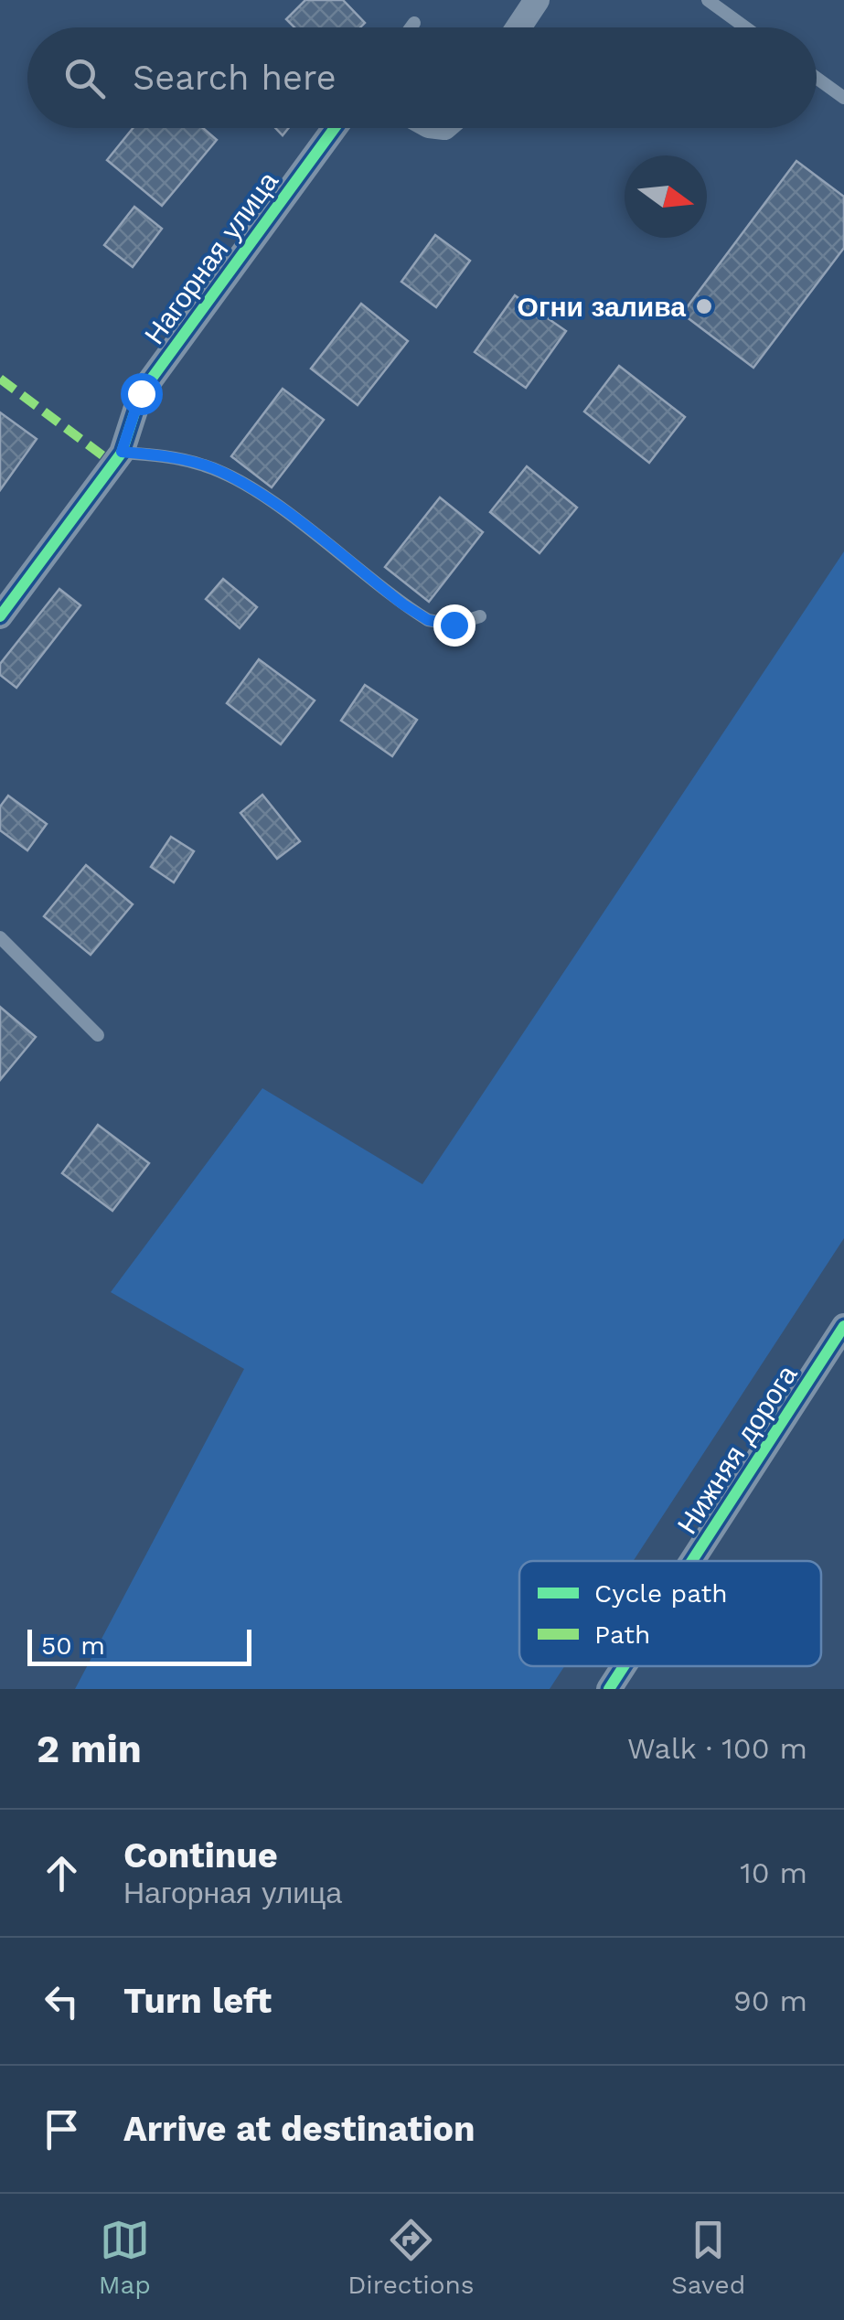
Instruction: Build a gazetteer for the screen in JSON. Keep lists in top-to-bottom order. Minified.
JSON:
{"streets":{"street":["Нагорная улица","Нижняя дорога"]},"places":["Огни залива"],"legend":["Cycle path","Path"],"scale_bar":"50 m","north":"right","page":{"search":"Search here","scale":"50 m","heading":["2 min","Walk · 100 m"],"list":[["Continue","Нагорная улица","10 m"],["Turn left","90 m"],"Arrive at destination"],"nav":["Map","Directions","Saved"]}}
